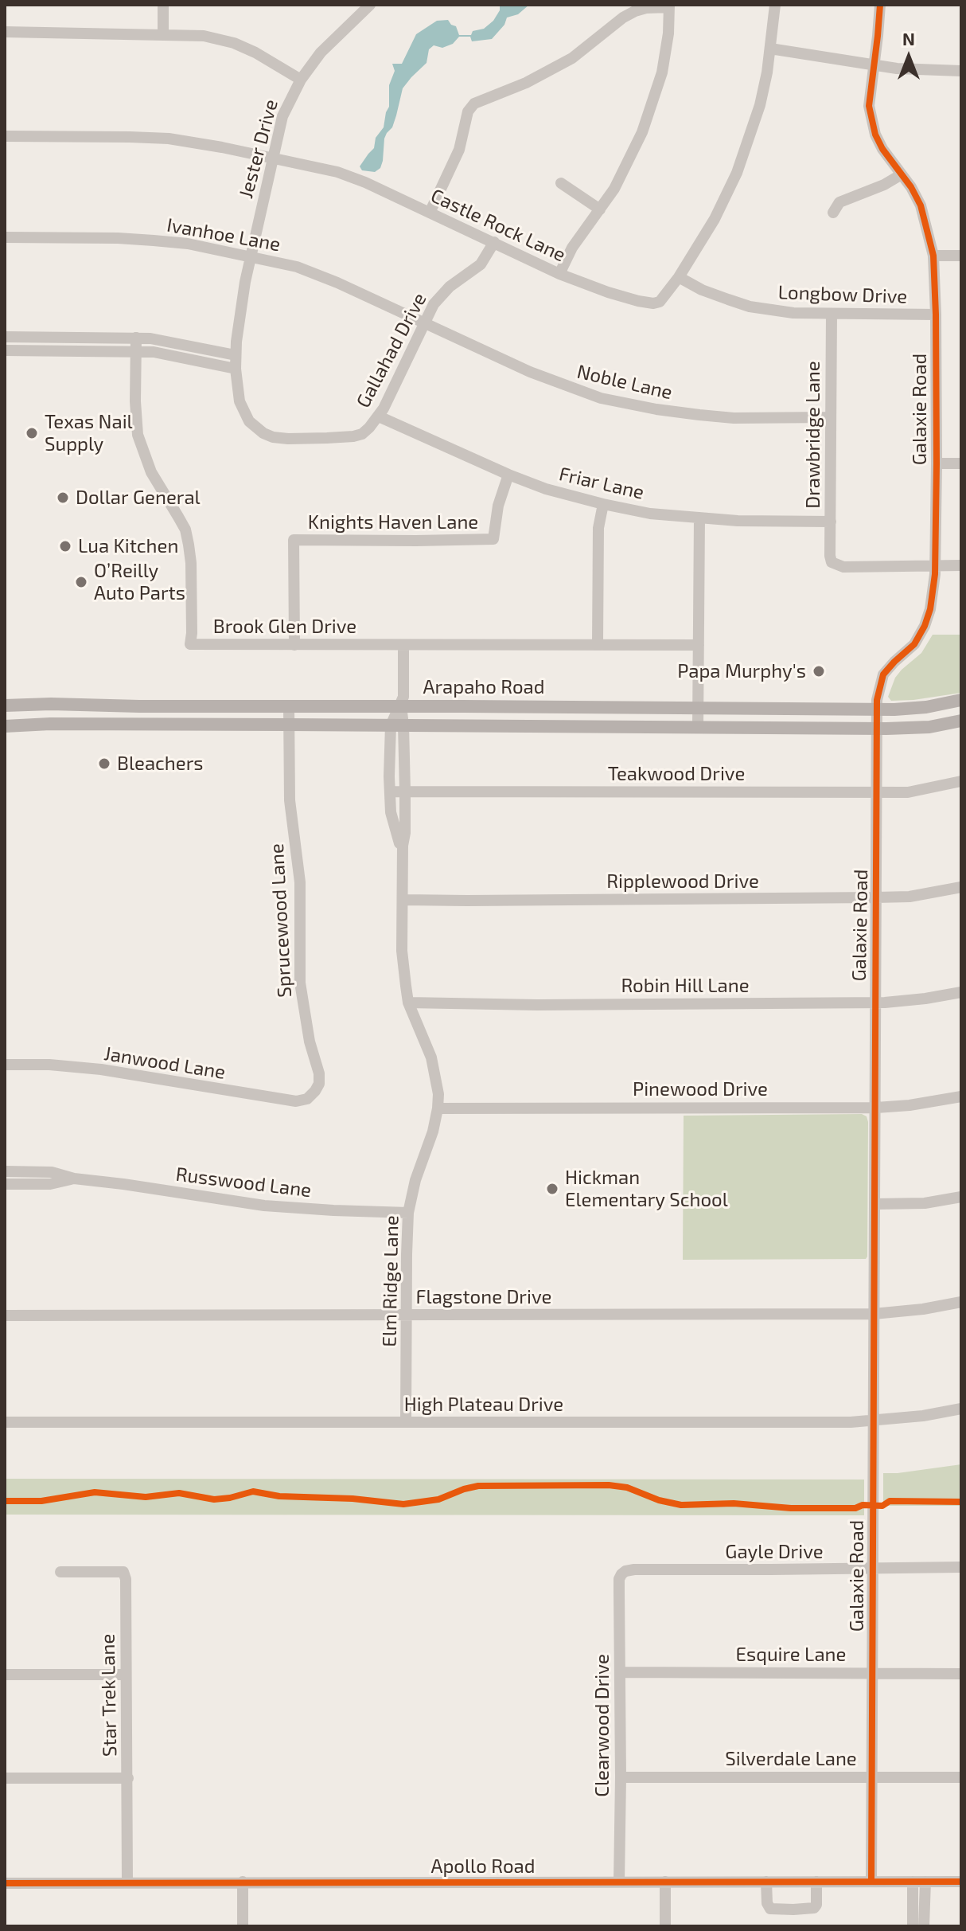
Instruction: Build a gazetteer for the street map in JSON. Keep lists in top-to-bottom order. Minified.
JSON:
{"streets":{"main road":["Arapaho Road"],"street":["Jester Drive","Castle Rock Lane","Ivanhoe Lane","Longbow Drive","Gallahad Drive","Noble Lane","Galaxie Road","Drawbridge Lane","Friar Lane","Knights Haven Lane","Brook Glen Drive","Teakwood Drive","Ripplewood Drive","Sprucewood Lane","Robin Hill Lane","Janwood Lane","Pinewood Drive","Russwood Lane","Elm Ridge Lane","Flagstone Drive","High Plateau Drive","Gayle Drive","Esquire Lane","Star Trek Lane","Clearwood Drive","Silverdale Lane","Apollo Road"]},"crossings":[["Jester Drive","Castle Rock Lane"],["Jester Drive","Ivanhoe Lane"],["Jester Drive","Gallahad Drive"],["Castle Rock Lane","Longbow Drive"],["Castle Rock Lane","Gallahad Drive"],["Ivanhoe Lane","Gallahad Drive"],["Ivanhoe Lane","Noble Lane"],["Longbow Drive","Galaxie Road"],["Longbow Drive","Drawbridge Lane"],["Gallahad Drive","Noble Lane"],["Gallahad Drive","Friar Lane"],["Noble Lane","Drawbridge Lane"],["Galaxie Road","Drawbridge Lane"],["Galaxie Road","Arapaho Road"],["Galaxie Road","Teakwood Drive"],["Galaxie Road","Ripplewood Drive"],["Galaxie Road","Robin Hill Lane"],["Galaxie Road","Pinewood Drive"],["Galaxie Road","Flagstone Drive"],["Galaxie Road","High Plateau Drive"],["Galaxie Road","Gayle Drive"],["Galaxie Road","Esquire Lane"],["Galaxie Road","Silverdale Lane"],["Galaxie Road","Apollo Road"],["Drawbridge Lane","Friar Lane"],["Friar Lane","Knights Haven Lane"],["Knights Haven Lane","Brook Glen Drive"],["Brook Glen Drive","Elm Ridge Lane"],["Arapaho Road","Sprucewood Lane"],["Arapaho Road","Elm Ridge Lane"],["Teakwood Drive","Elm Ridge Lane"],["Ripplewood Drive","Elm Ridge Lane"],["Sprucewood Lane","Janwood Lane"],["Robin Hill Lane","Elm Ridge Lane"],["Pinewood Drive","Elm Ridge Lane"],["Russwood Lane","Elm Ridge Lane"],["Elm Ridge Lane","Flagstone Drive"],["Elm Ridge Lane","High Plateau Drive"],["Gayle Drive","Clearwood Drive"],["Esquire Lane","Clearwood Drive"],["Star Trek Lane","Apollo Road"],["Clearwood Drive","Silverdale Lane"],["Clearwood Drive","Apollo Road"]],"places":["Texas Nail Supply","Dollar General","Lua Kitchen","O’Reilly Auto Parts","Papa Murphy's","Bleachers","Hickman Elementary School"],"north":"top"}
